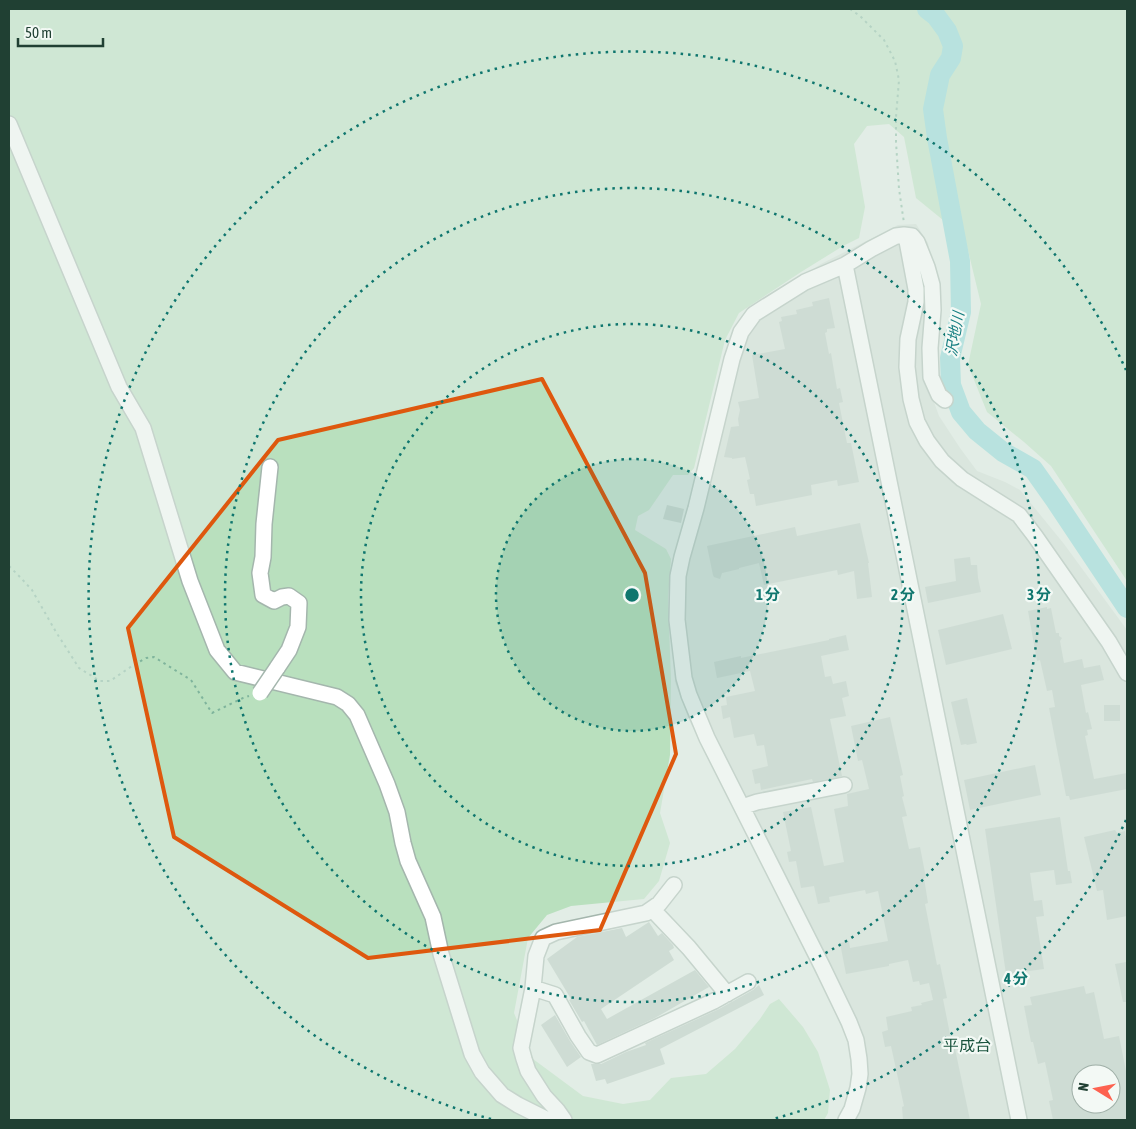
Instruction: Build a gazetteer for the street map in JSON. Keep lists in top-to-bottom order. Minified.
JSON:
{"districts":["平成台"],"water":["沢地川"],"scale_bar":"50 m","north":"left","rings":["1 分","2 分","3 分","4 分"]}
